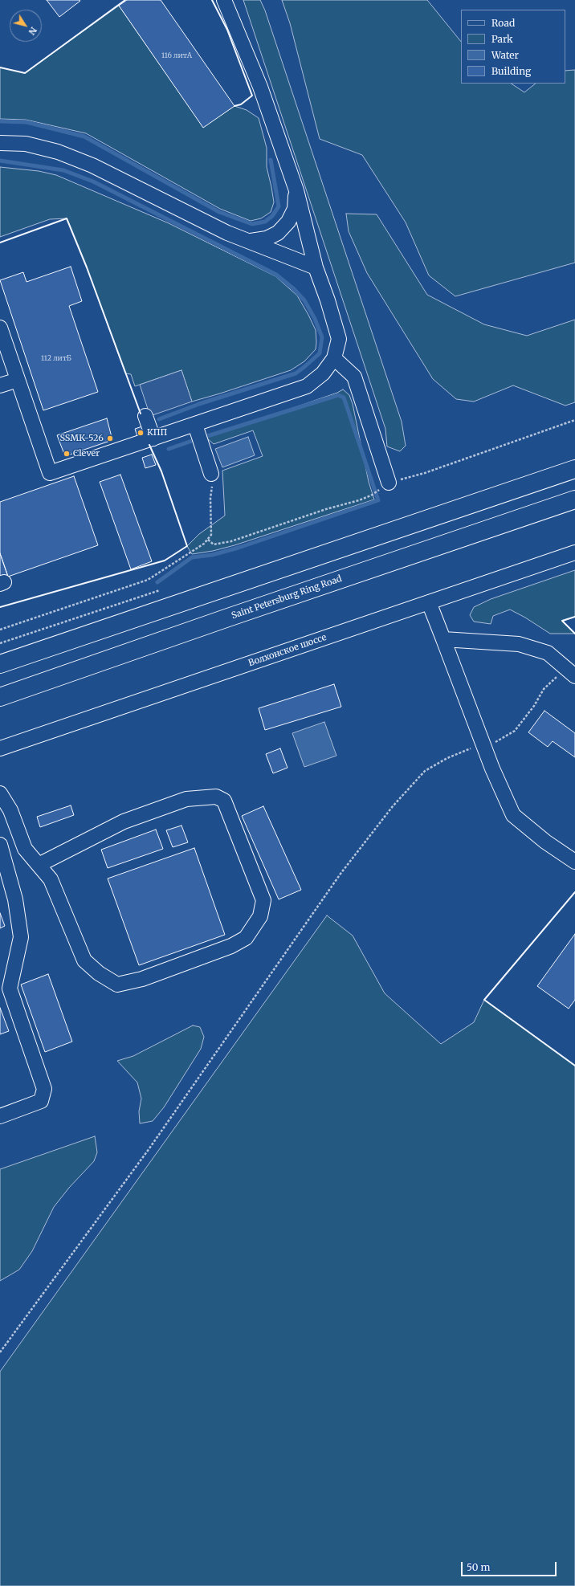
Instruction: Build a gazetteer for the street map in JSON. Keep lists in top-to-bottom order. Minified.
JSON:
{"streets":{"highway":["Saint Petersburg Ring Road"],"street":["Волхонское шоссе"]},"places":["КПП","SSMK-526","Clever"],"house_numbers":["116 литА","112 литБ"],"legend":["Road","Park","Water","Building"],"scale_bar":"50 m","north":"bottom right"}
